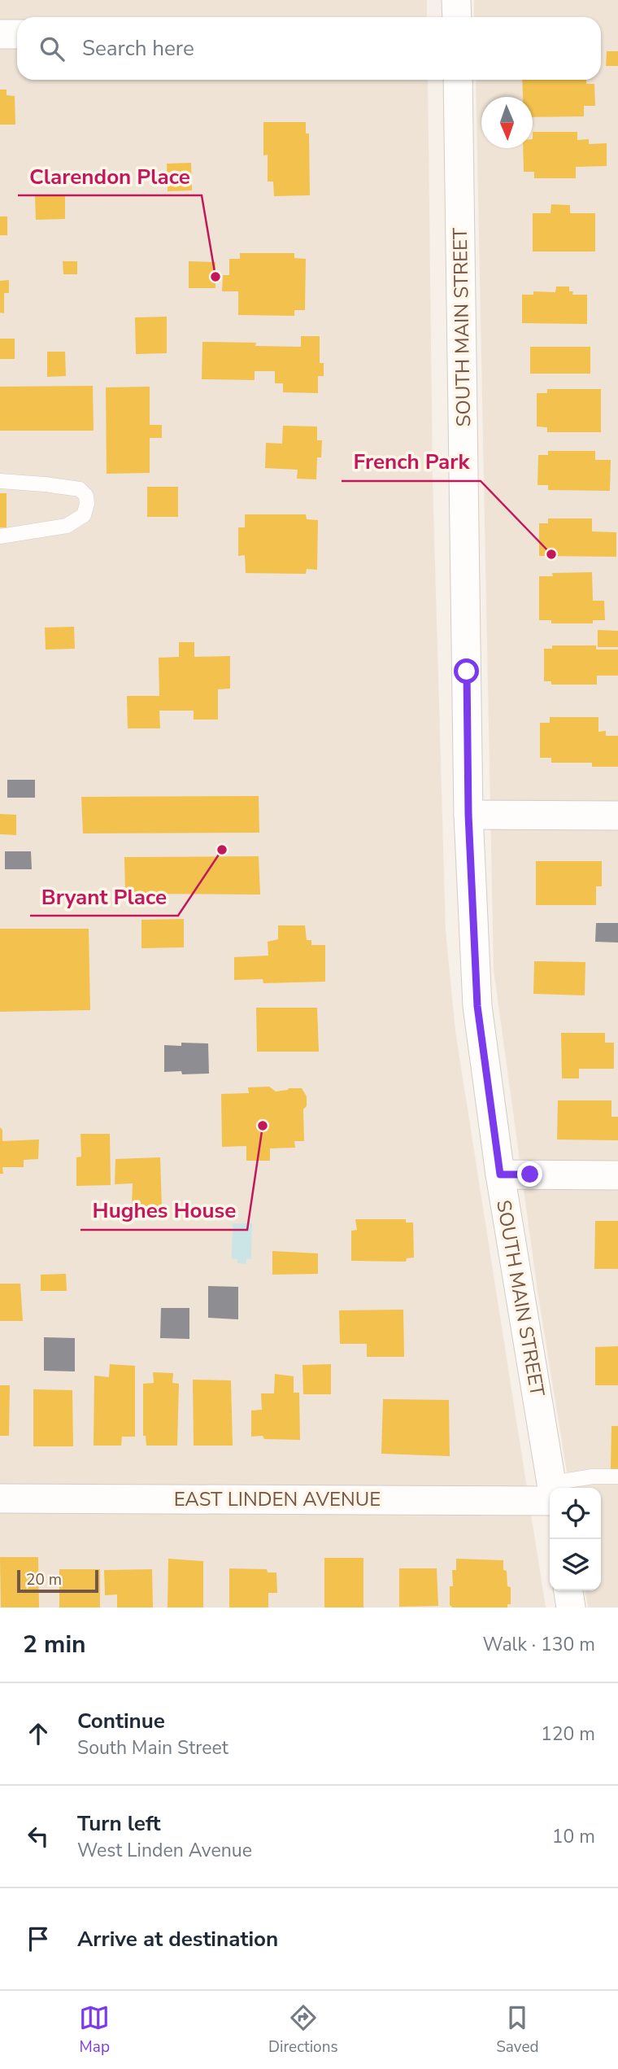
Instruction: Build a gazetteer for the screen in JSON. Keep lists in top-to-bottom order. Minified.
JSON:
{"streets":{"street":["SOUTH MAIN STREET","EAST LINDEN AVENUE"]},"places":["Clarendon Place","French Park","Bryant Place","Hughes House"],"scale_bar":"20 m","north":"bottom","page":{"search":"Search here","scale":"20 m","heading":["2 min","Walk · 130 m"],"list":[["Continue","South Main Street","120 m"],["Turn left","West Linden Avenue","10 m"],"Arrive at destination"],"nav":["Map","Directions","Saved"]}}
